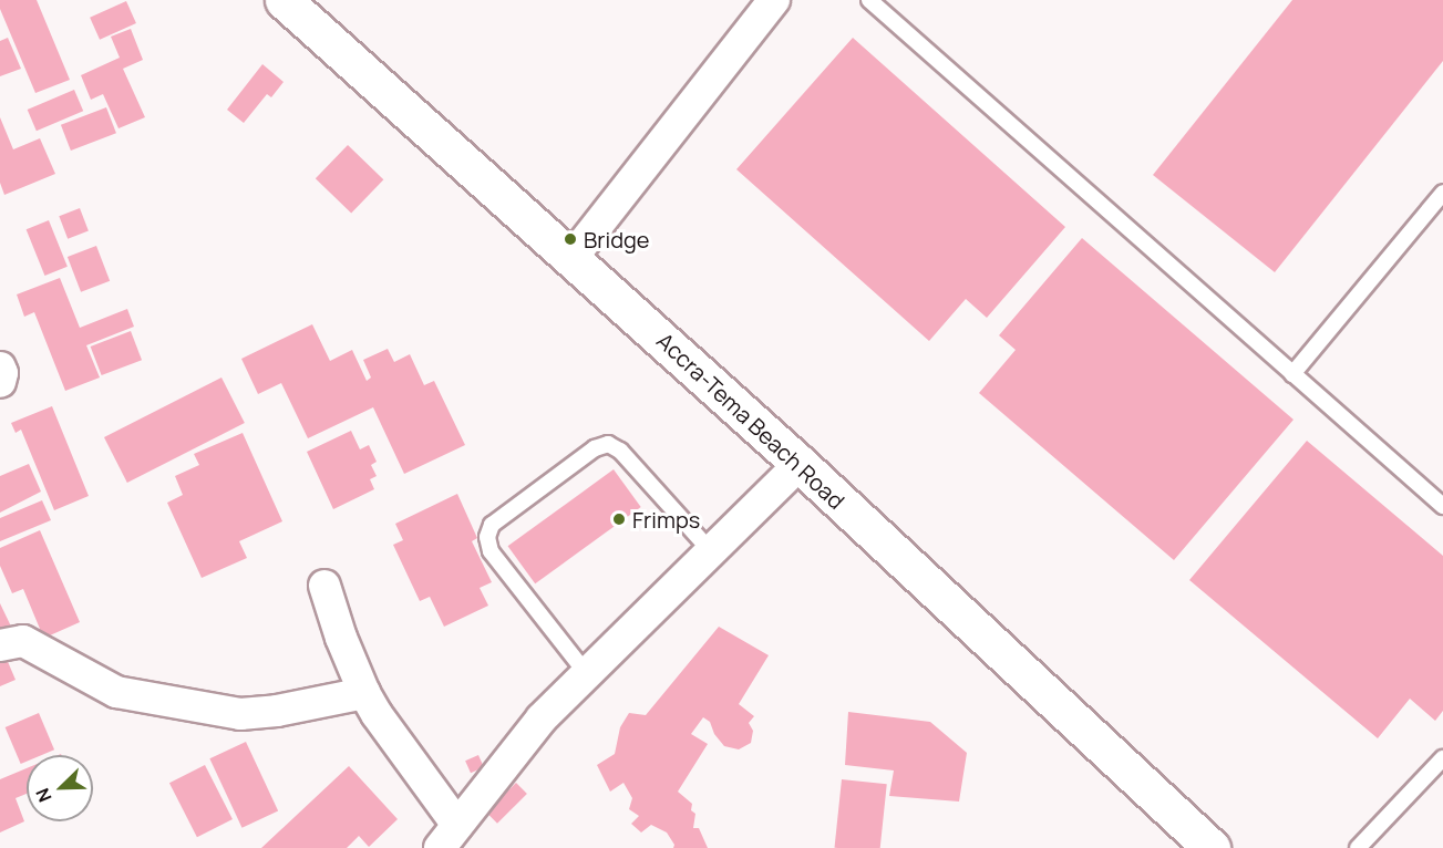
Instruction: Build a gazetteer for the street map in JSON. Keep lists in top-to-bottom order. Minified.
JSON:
{"streets":{"main road":["Accra-Tema Beach Road"]},"places":["Bridge","Frimps"],"north":"bottom left"}
